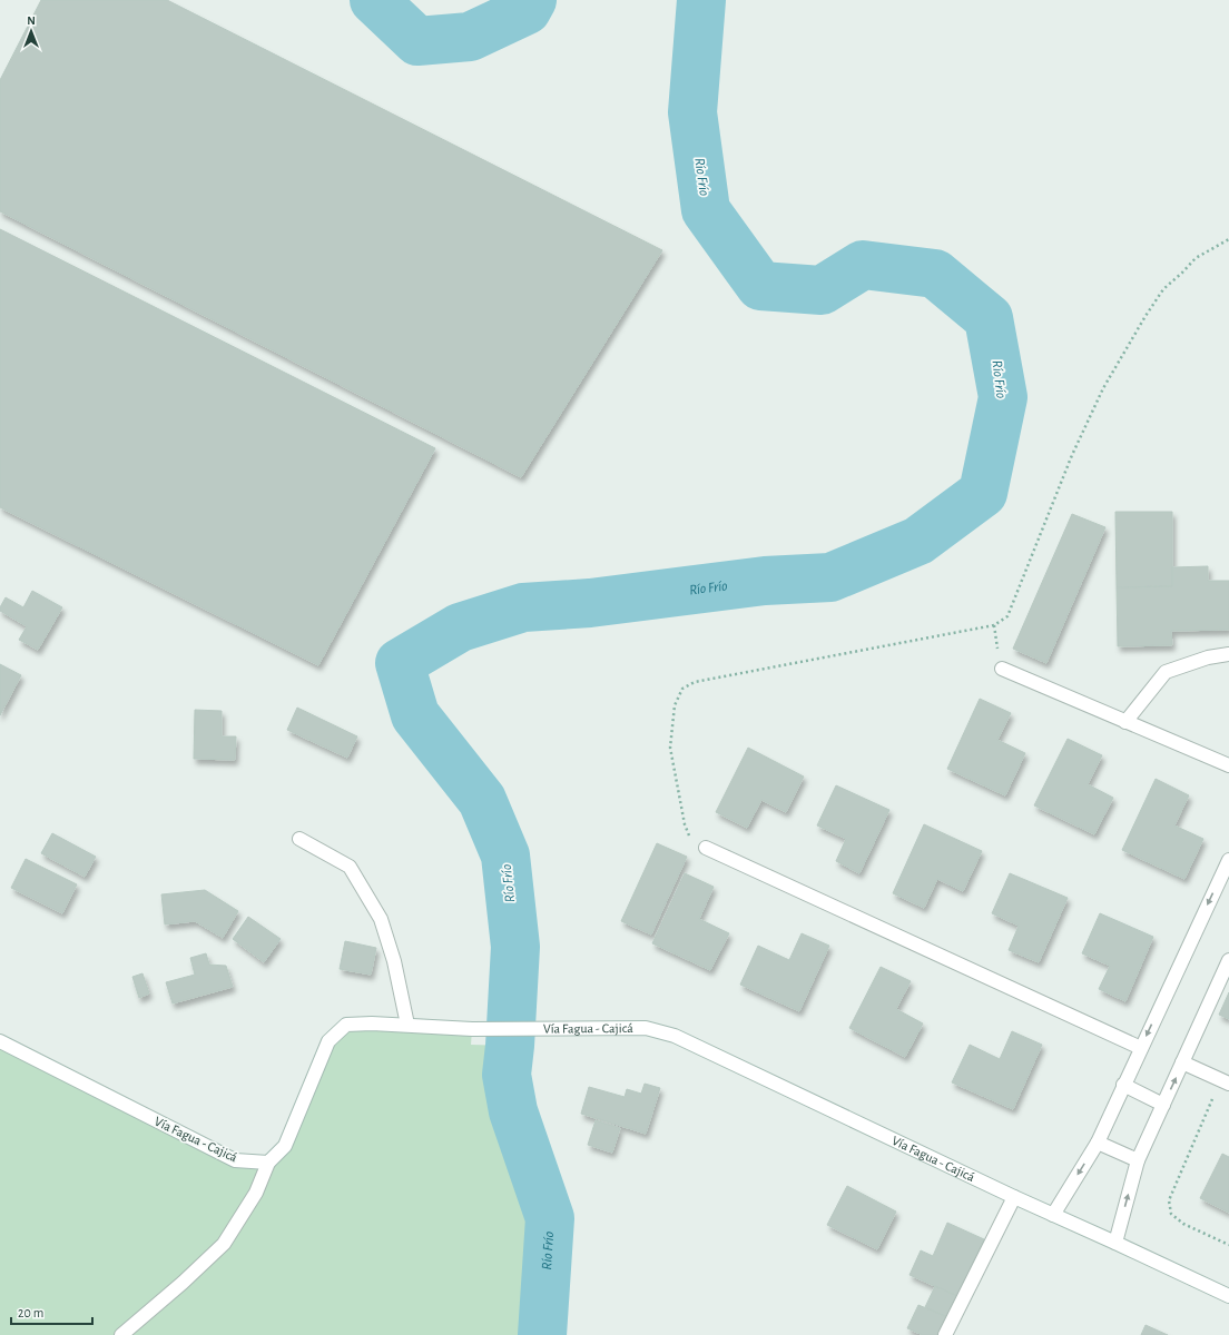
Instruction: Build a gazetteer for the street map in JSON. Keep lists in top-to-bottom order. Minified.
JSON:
{"streets":{"street":["Vía Fagua - Cajicá"]},"water":["Río Frío"],"scale_bar":"20 m","north":"top"}
